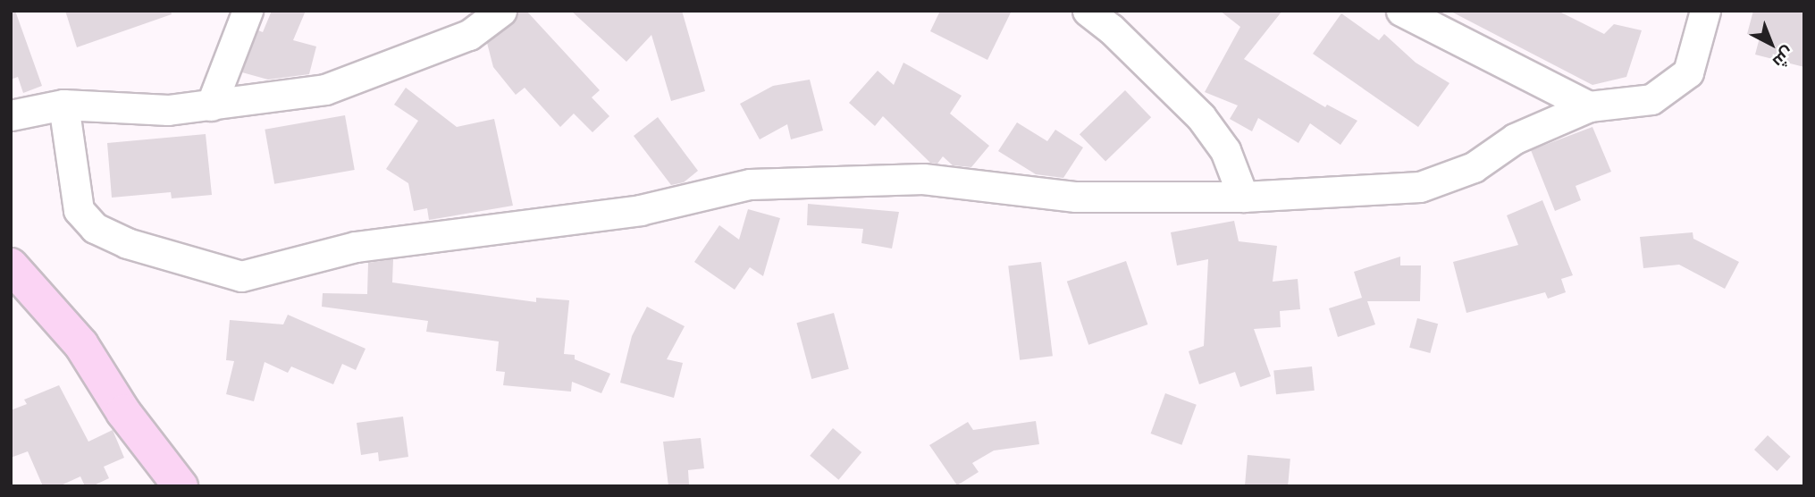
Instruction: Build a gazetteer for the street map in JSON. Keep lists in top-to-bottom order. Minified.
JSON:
{"north":"bottom right"}
